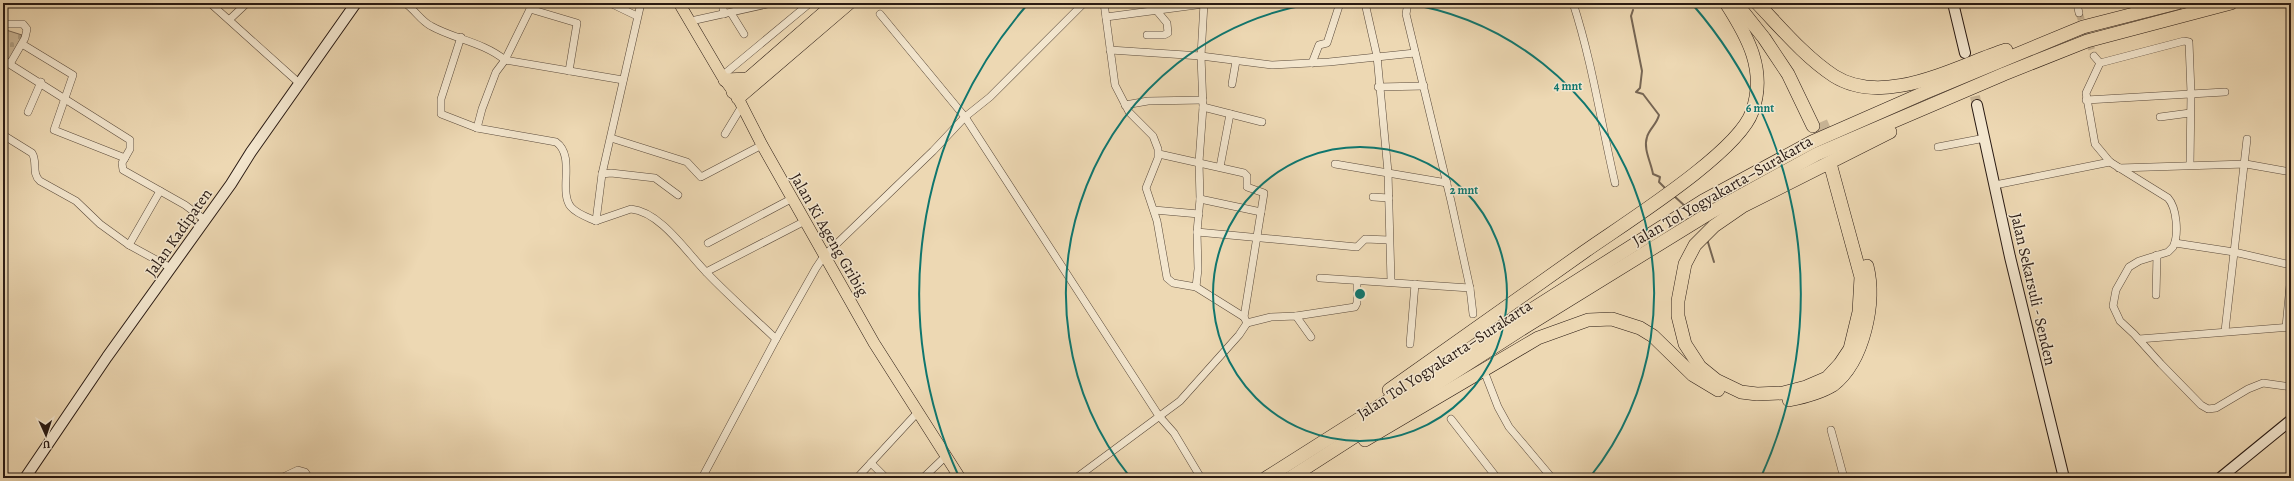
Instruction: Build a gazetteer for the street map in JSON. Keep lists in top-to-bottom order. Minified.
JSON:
{"streets":{"highway":["Jalan Tol Yogyakarta–Surakarta"],"main road":["Jalan Ki Ageng Gribig"],"street":["Jalan Kadipaten","Jalan Sekarsuli - Senden"]},"north":"bottom","rings":["4 mnt","6 mnt","2 mnt"]}
